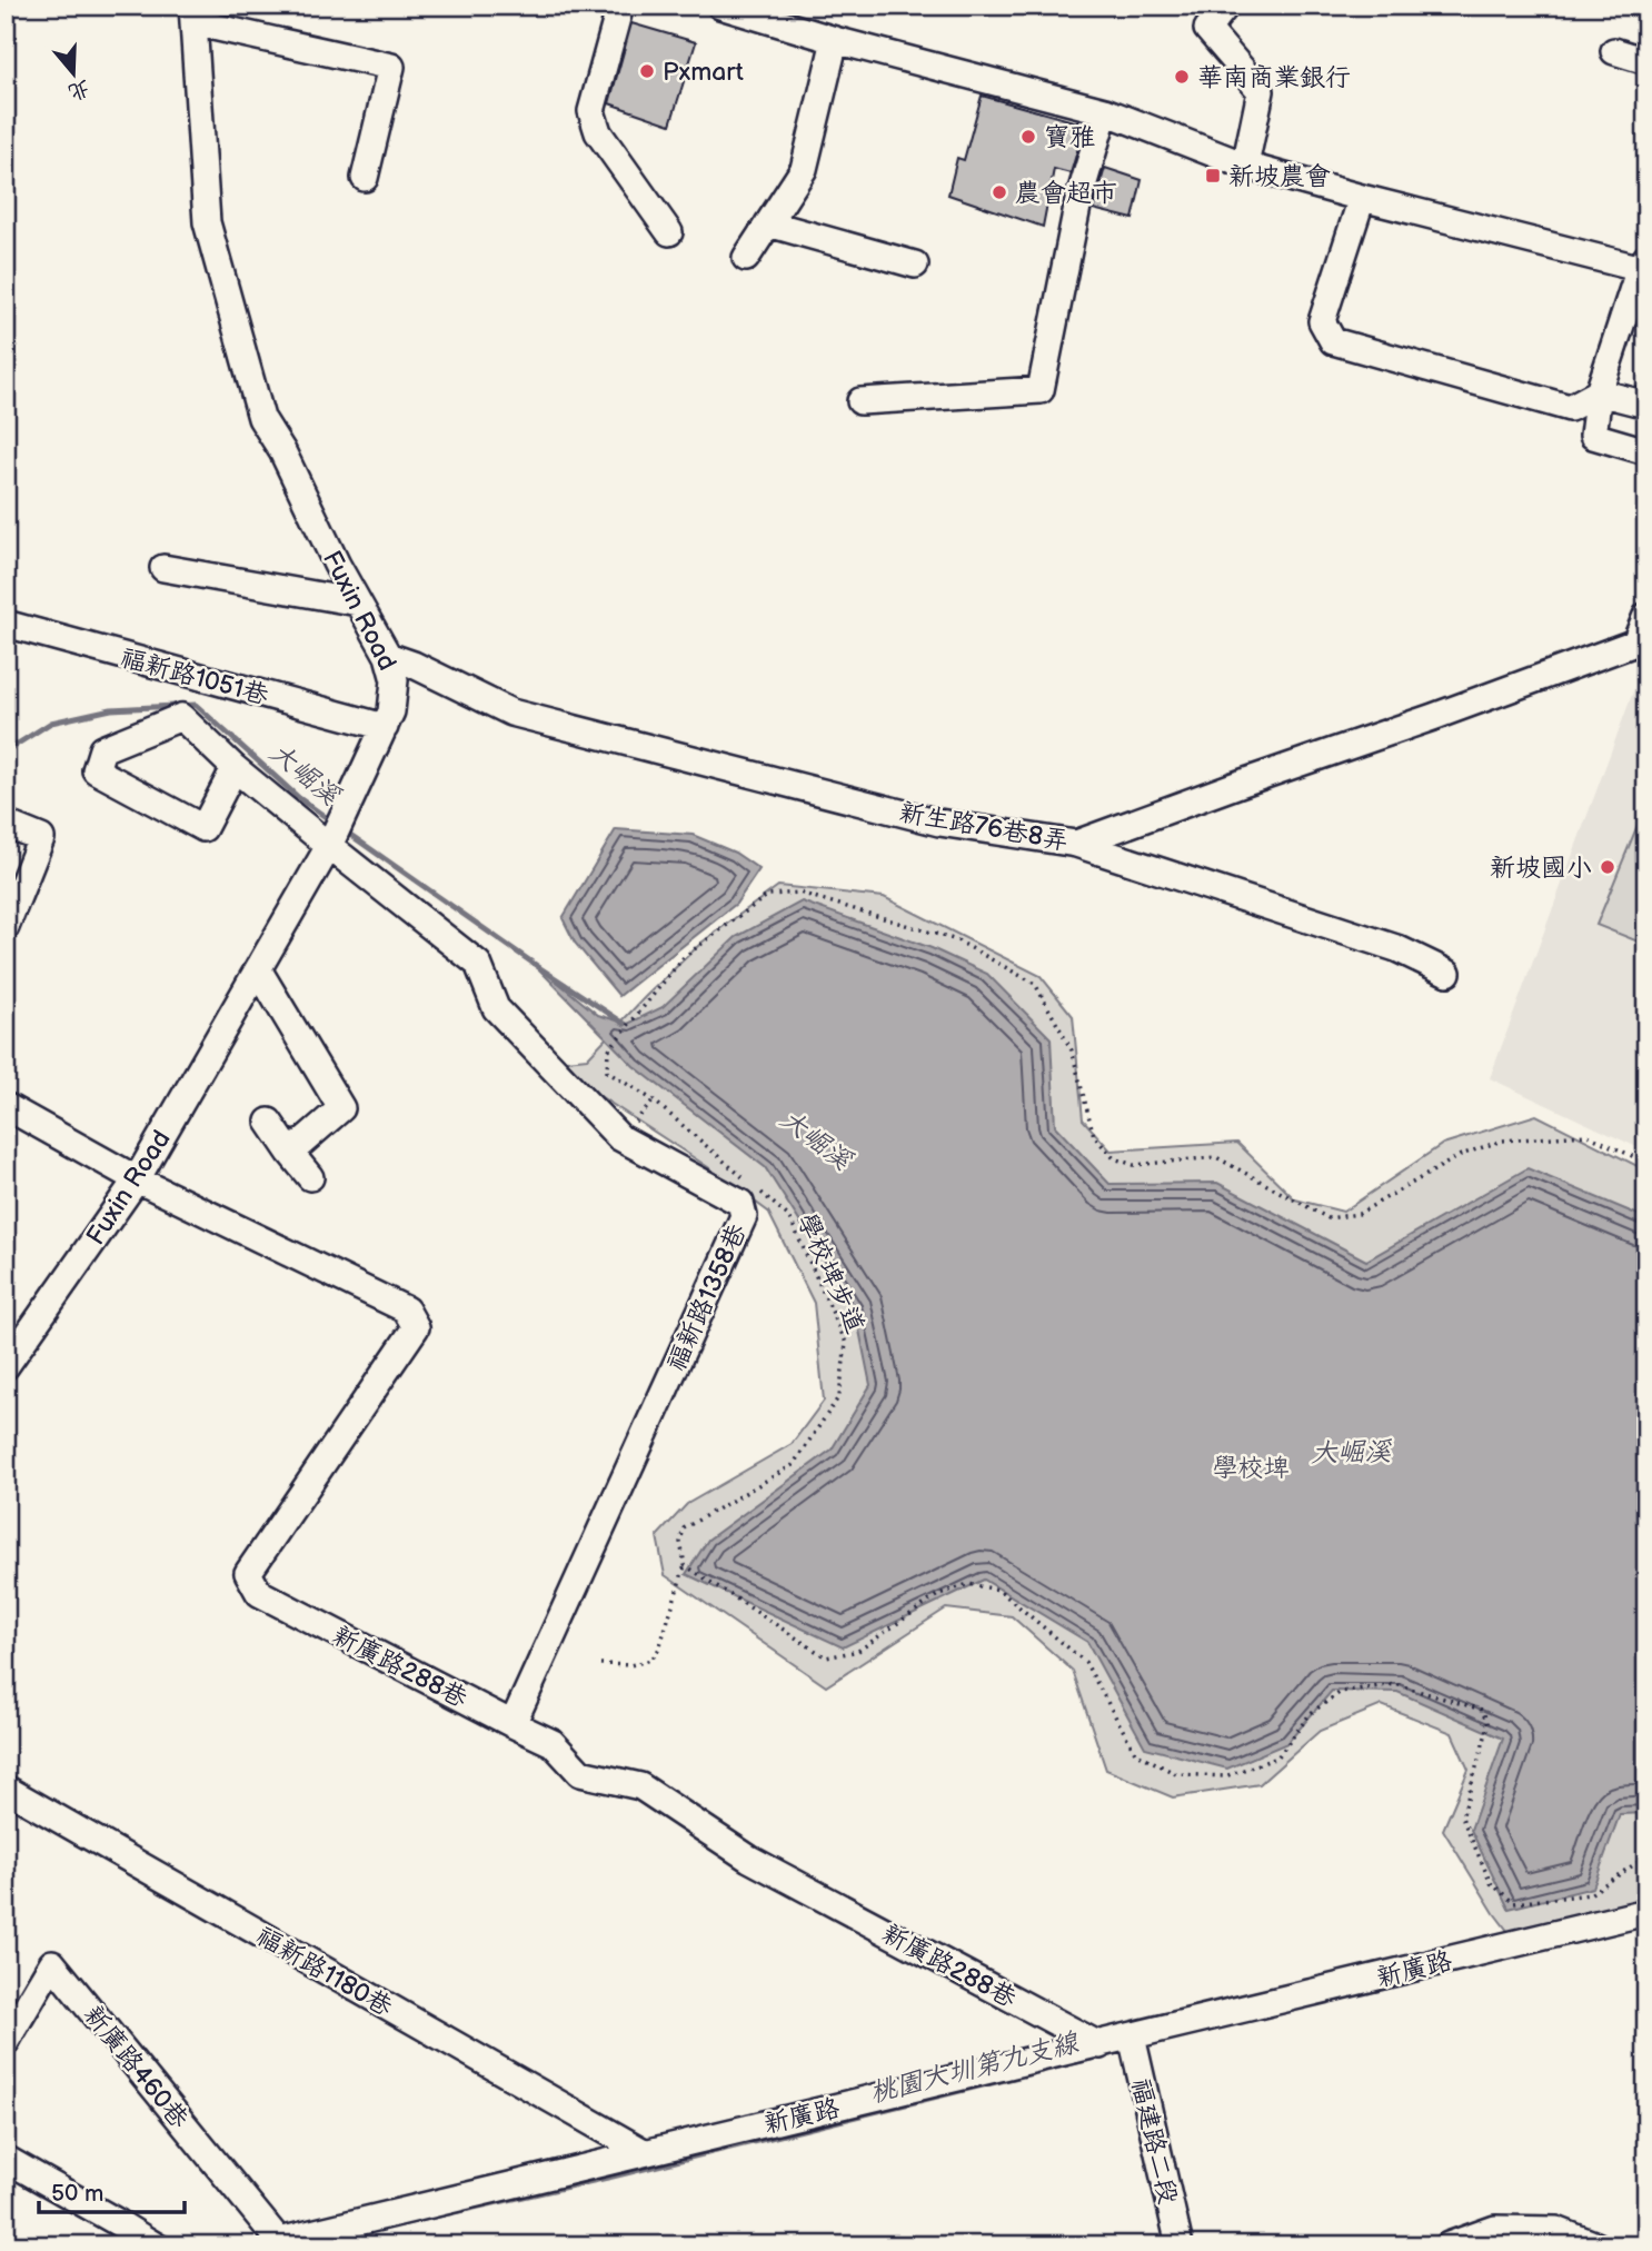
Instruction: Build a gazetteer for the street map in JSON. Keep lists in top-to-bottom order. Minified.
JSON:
{"streets":{"street":["Fuxin Road","福新路1051巷","新生路76巷8弄","福新路1358巷","新廣路288巷","新廣路","福新路1180巷","新廣路460巷","福建路二段"],"path":["學校埤步道"]},"crossings":[["Fuxin Road","福新路1051巷"],["Fuxin Road","新生路76巷8弄"],["Fuxin Road","福新路1358巷"],["Fuxin Road","新廣路288巷"],["福新路1358巷","新廣路288巷"],["新廣路288巷","新廣路"],["新廣路","福新路1180巷"],["新廣路","新廣路460巷"],["新廣路","福建路二段"]],"water":["大崛溪","桃園大圳第九支線"],"parks":["學校埤"],"places":{"other":["Pxmart","華南商業銀行","寶雅","農會超市","新坡國小"],"transit":["新坡農會"]},"scale_bar":"50 m","north":"bottom"}
